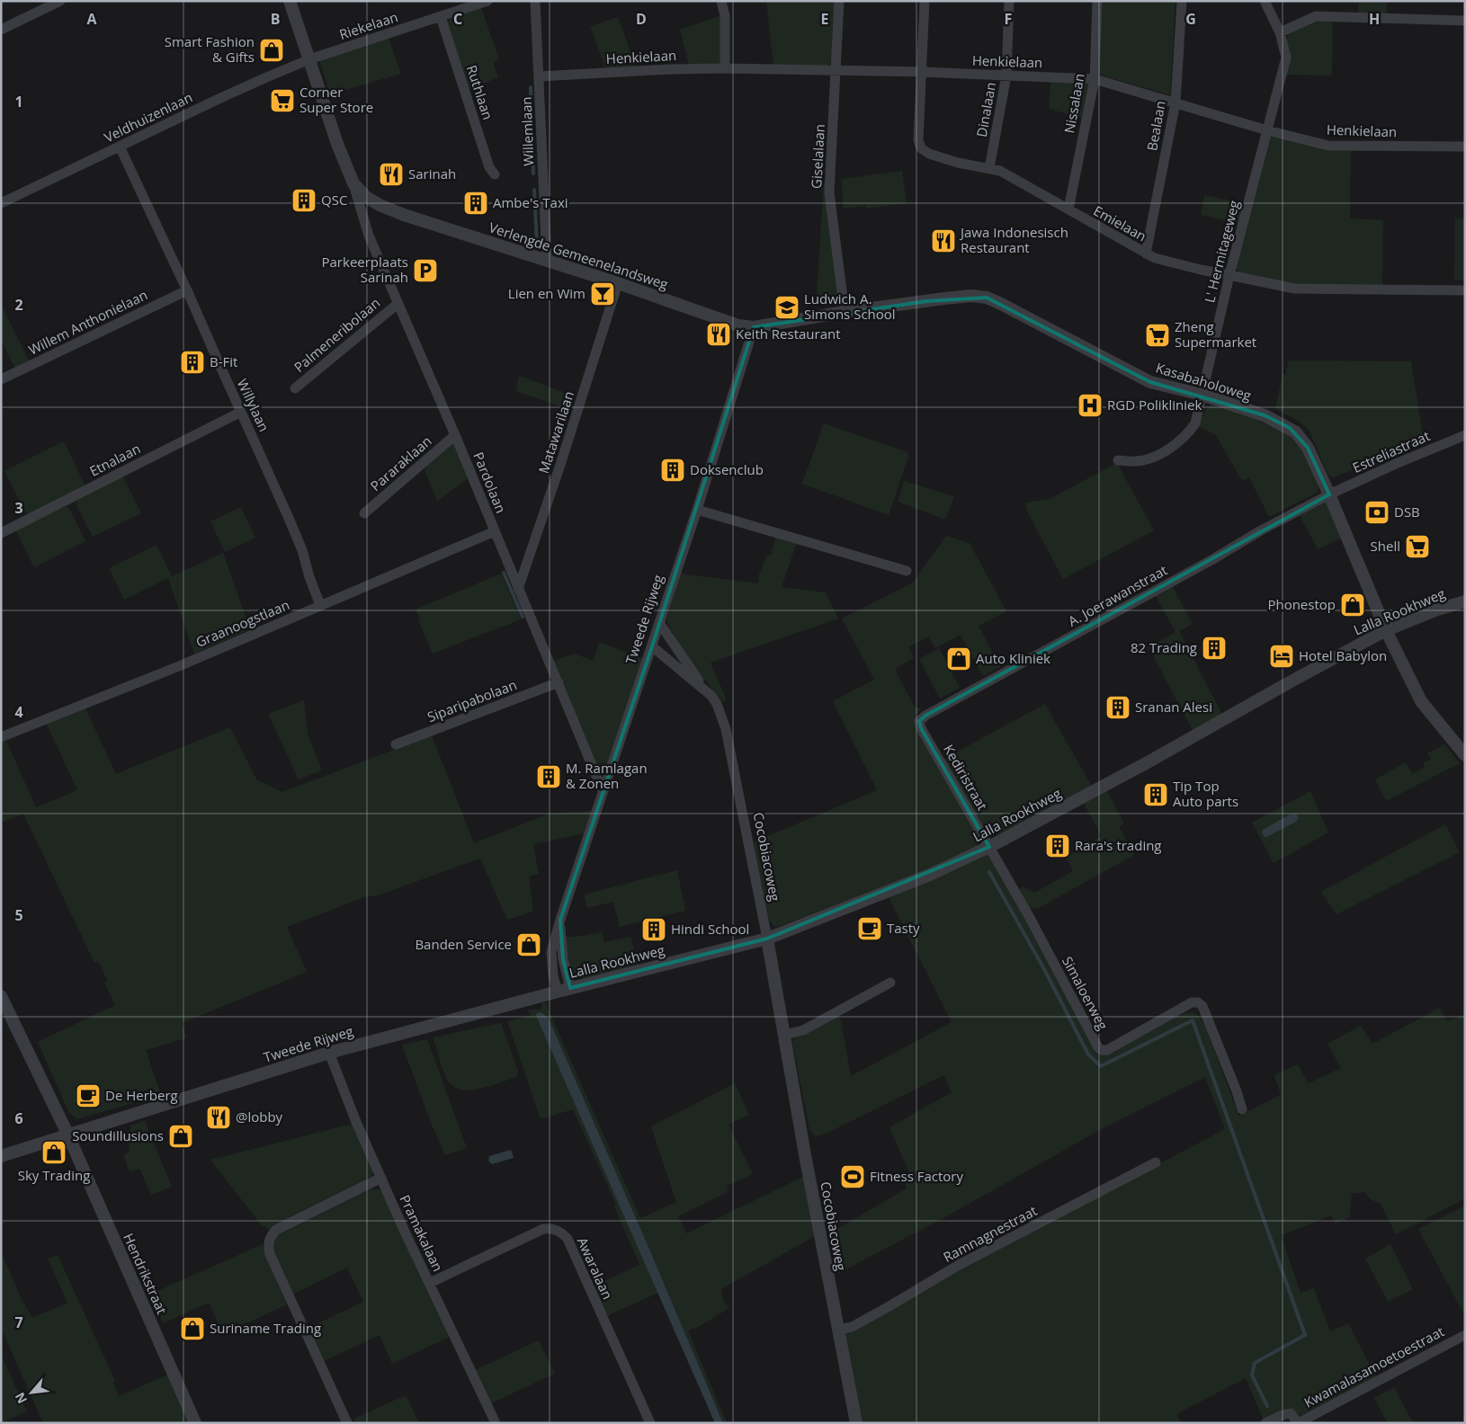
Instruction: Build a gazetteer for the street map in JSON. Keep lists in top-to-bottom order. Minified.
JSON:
{"streets":{"street":["Riekelaan","Henkielaan","Ruthlaan","Nissalaan","Dinalaan","Veldhuizenlaan","Bealaan","Willemlaan","Giselalaan","Emielaan","L' Hermitageweg","Verlengde Gemeenelandsweg","Willem Anthonielaan","Palmeneribolaan","Kasabaholoweg","Willylaan","Matawarilaan","Estreliastraat","Etnalaan","Pararaklaan","Pardolaan","A. Joerawanstraat","Lalla Rookhweg","Tweede Rijweg","Graanoogstlaan","Siparipabolaan","Kediristraat","Cocobiacoweg","Simaloerweg","Pramakalaan","Ramnagnestraat","Awaralaan","Hendrikstraat","Kwamalasamoetoestraat"]},"crossings":[["Riekelaan","Ruthlaan"],["Riekelaan","Veldhuizenlaan"],["Riekelaan","Verlengde Gemeenelandsweg"],["Henkielaan","Nissalaan"],["Henkielaan","Dinalaan"],["Henkielaan","Bealaan"],["Henkielaan","Willemlaan"],["Henkielaan","Giselalaan"],["Henkielaan","Emielaan"],["Henkielaan","L' Hermitageweg"],["Nissalaan","Emielaan"],["Dinalaan","Emielaan"],["Veldhuizenlaan","Verlengde Gemeenelandsweg"],["Veldhuizenlaan","Willylaan"],["Bealaan","Emielaan"],["Willemlaan","Verlengde Gemeenelandsweg"],["Giselalaan","Kasabaholoweg"],["Emielaan","L' Hermitageweg"],["L' Hermitageweg","Kasabaholoweg"],["Verlengde Gemeenelandsweg","Kasabaholoweg"],["Verlengde Gemeenelandsweg","Matawarilaan"],["Verlengde Gemeenelandsweg","Pardolaan"],["Verlengde Gemeenelandsweg","Tweede Rijweg"],["Willem Anthonielaan","Willylaan"],["Palmeneribolaan","Pardolaan"],["Kasabaholoweg","Estreliastraat"],["Kasabaholoweg","A. Joerawanstraat"],["Kasabaholoweg","Lalla Rookhweg"],["Kasabaholoweg","Tweede Rijweg"],["Willylaan","Etnalaan"],["Willylaan","Graanoogstlaan"],["Matawarilaan","Pardolaan"],["Estreliastraat","A. Joerawanstraat"],["Pararaklaan","Pardolaan"],["Pardolaan","Tweede Rijweg"],["Pardolaan","Graanoogstlaan"],["Pardolaan","Siparipabolaan"],["A. Joerawanstraat","Kediristraat"],["Lalla Rookhweg","Tweede Rijweg"],["Lalla Rookhweg","Kediristraat"],["Lalla Rookhweg","Cocobiacoweg"],["Lalla Rookhweg","Simaloerweg"],["Tweede Rijweg","Cocobiacoweg"],["Tweede Rijweg","Pramakalaan"],["Tweede Rijweg","Hendrikstraat"],["Kediristraat","Simaloerweg"],["Cocobiacoweg","Ramnagnestraat"],["Pramakalaan","Awaralaan"]],"places":{"shop":["Smart Fashion & Gifts","Phonestop","Auto Kliniek","Banden Service","Soundillusions","Sky Trading","Suriname Trading"],"supermarket":["Corner Super Store","Zheng Supermarket","Shell"],"restaurant":["Sarinah","Jawa Indonesisch Restaurant","Keith Restaurant","@lobby"],"building":["QSC","Ambe's Taxi","B-Fit","Doksenclub","82 Trading","Sranan Alesi","M. Ramlagan & Zonen","Tip Top Auto parts","Rara's trading","Hindi School"],"parking":["Parkeerplaats Sarinah"],"bar":["Lien en Wim"],"school or university":["Ludwich A. Simons School"],"hospital":["RGD Polikliniek"],"bank":["DSB"],"hotel":["Hotel Babylon"],"cafe":["Tasty","De Herberg"],"sports":["Fitness Factory"]},"north":"bottom left","grid":{"columns":["A","B","C","D","E","F","G","H"],"rows":["1","2","3","4","5","6","7"]}}
